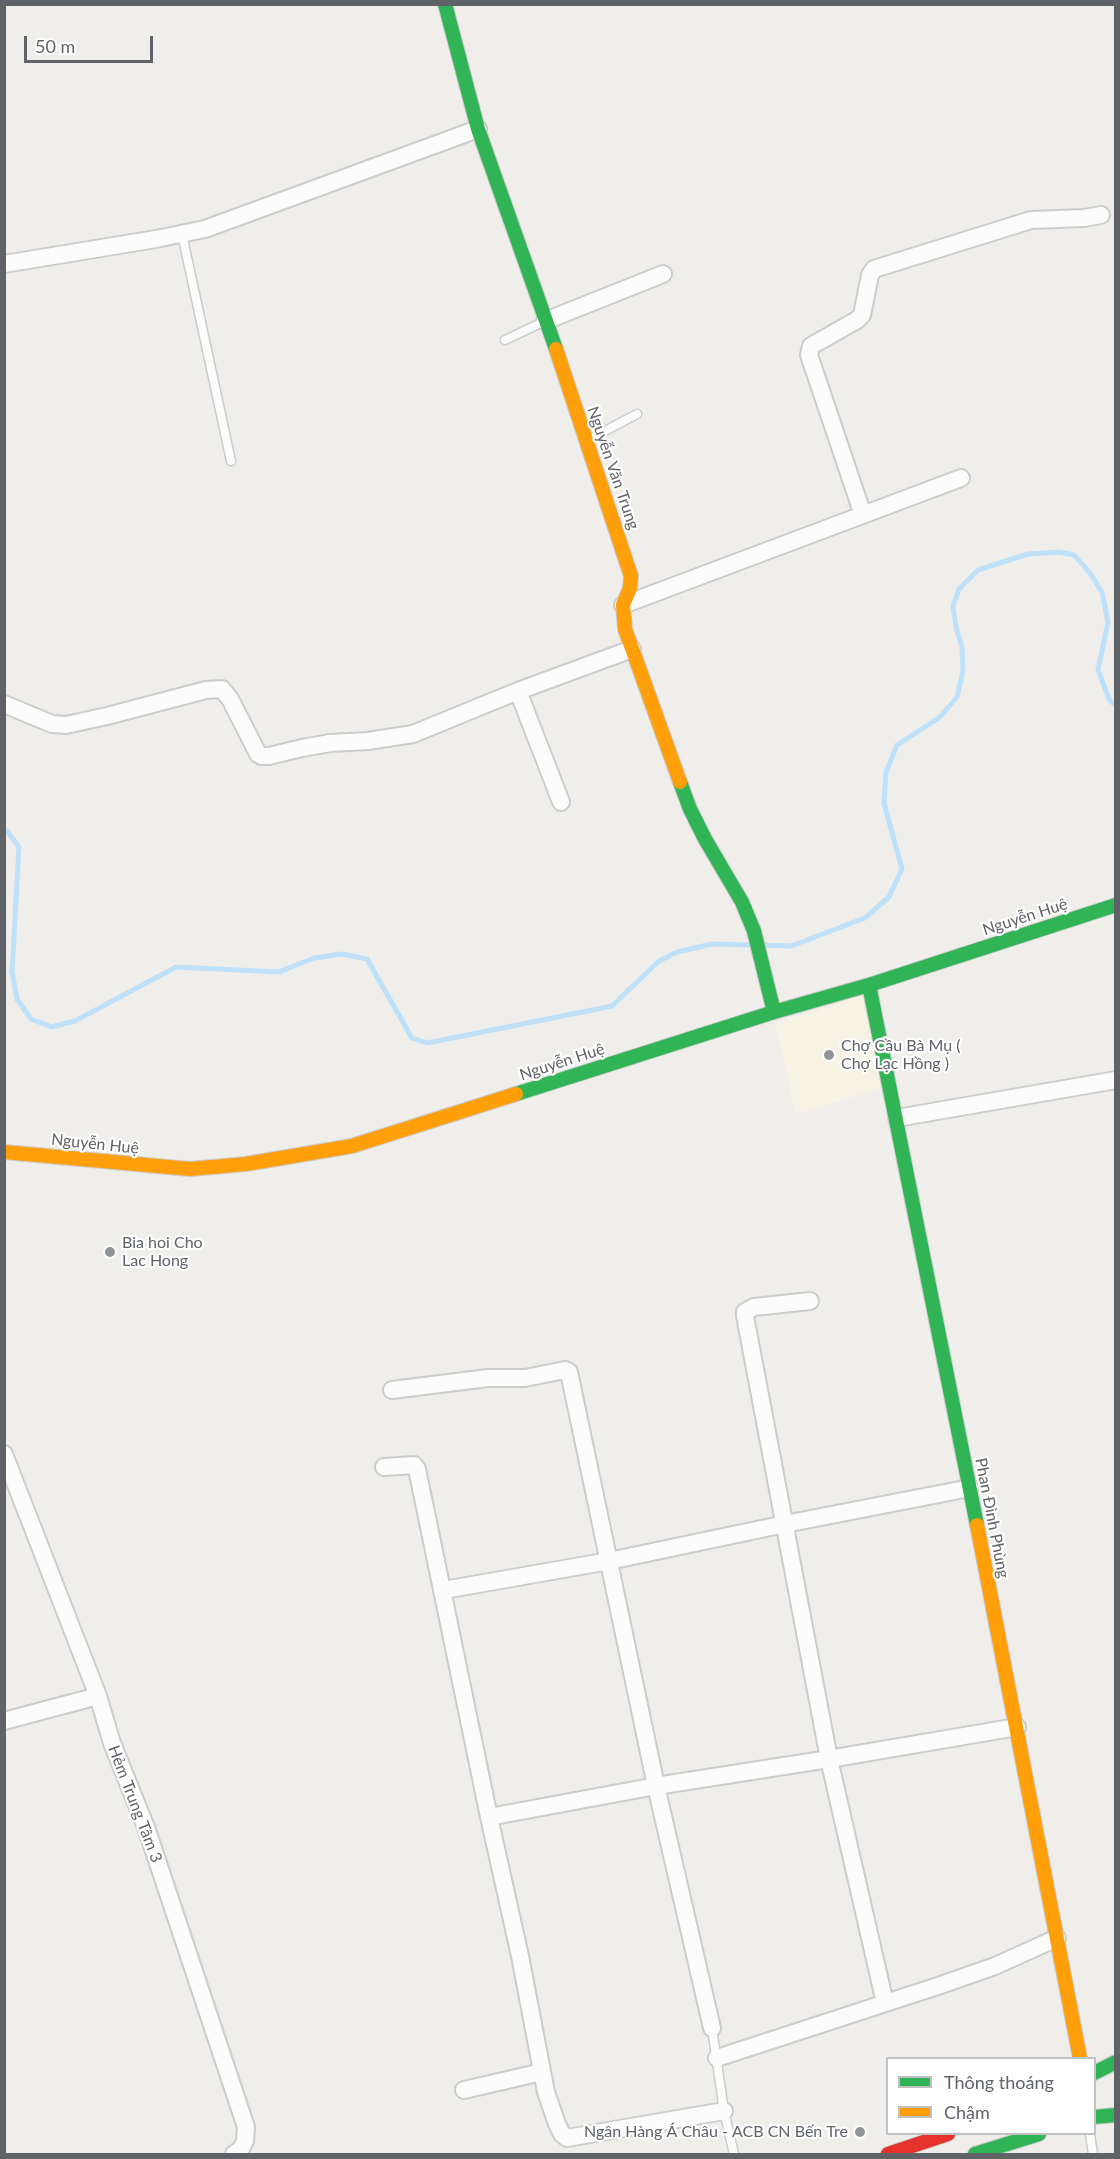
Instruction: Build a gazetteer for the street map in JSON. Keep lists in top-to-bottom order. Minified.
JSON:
{"streets":{"street":["Nguyễn Văn Trung","Nguyễn Huệ","Phan Đình Phùng","Hẻm Trung Tâm 3"]},"crossings":[["Nguyễn Văn Trung","Nguyễn Huệ"],["Nguyễn Huệ","Phan Đình Phùng"]],"places":["Chợ Cầu Bà Mụ ( Chợ Lạc Hồng )","Bia hoi Cho Lac Hong","Ngân Hàng Á Châu - ACB CN Bến Tre"],"legend":["Thông thoáng","Chậm"],"scale_bar":"50 m"}
